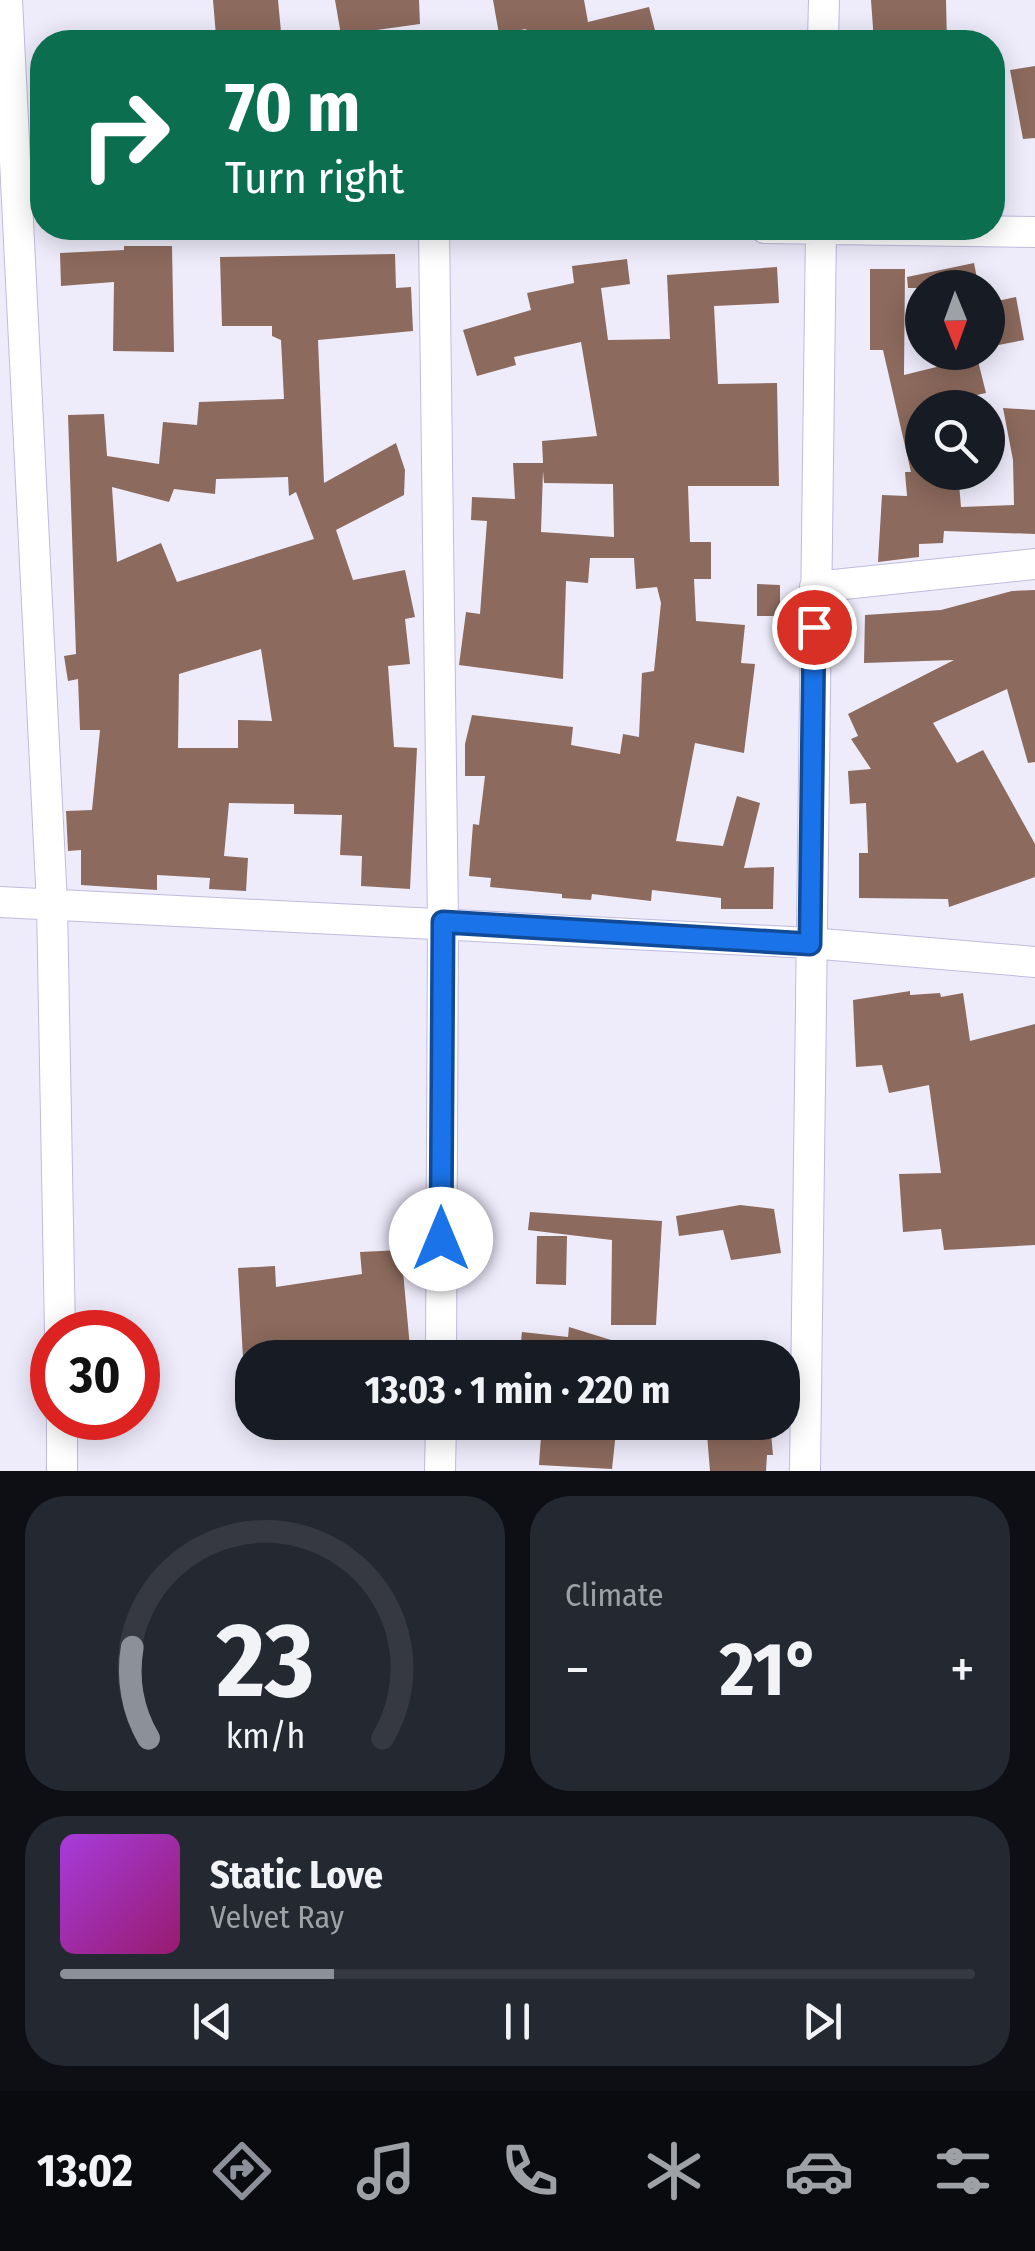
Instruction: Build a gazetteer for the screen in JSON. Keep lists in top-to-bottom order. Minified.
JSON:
{"north":"bottom","page":{"turn":["70 m","Turn right"],"limit":"30","trip":"13:03 · 1 min · 220 m","tile":"Climate","heat":["−","21°","+"],"song":["Static Love","Velvet Ray"],"tabs":"13:02","gauge":["23","km/h"]}}
